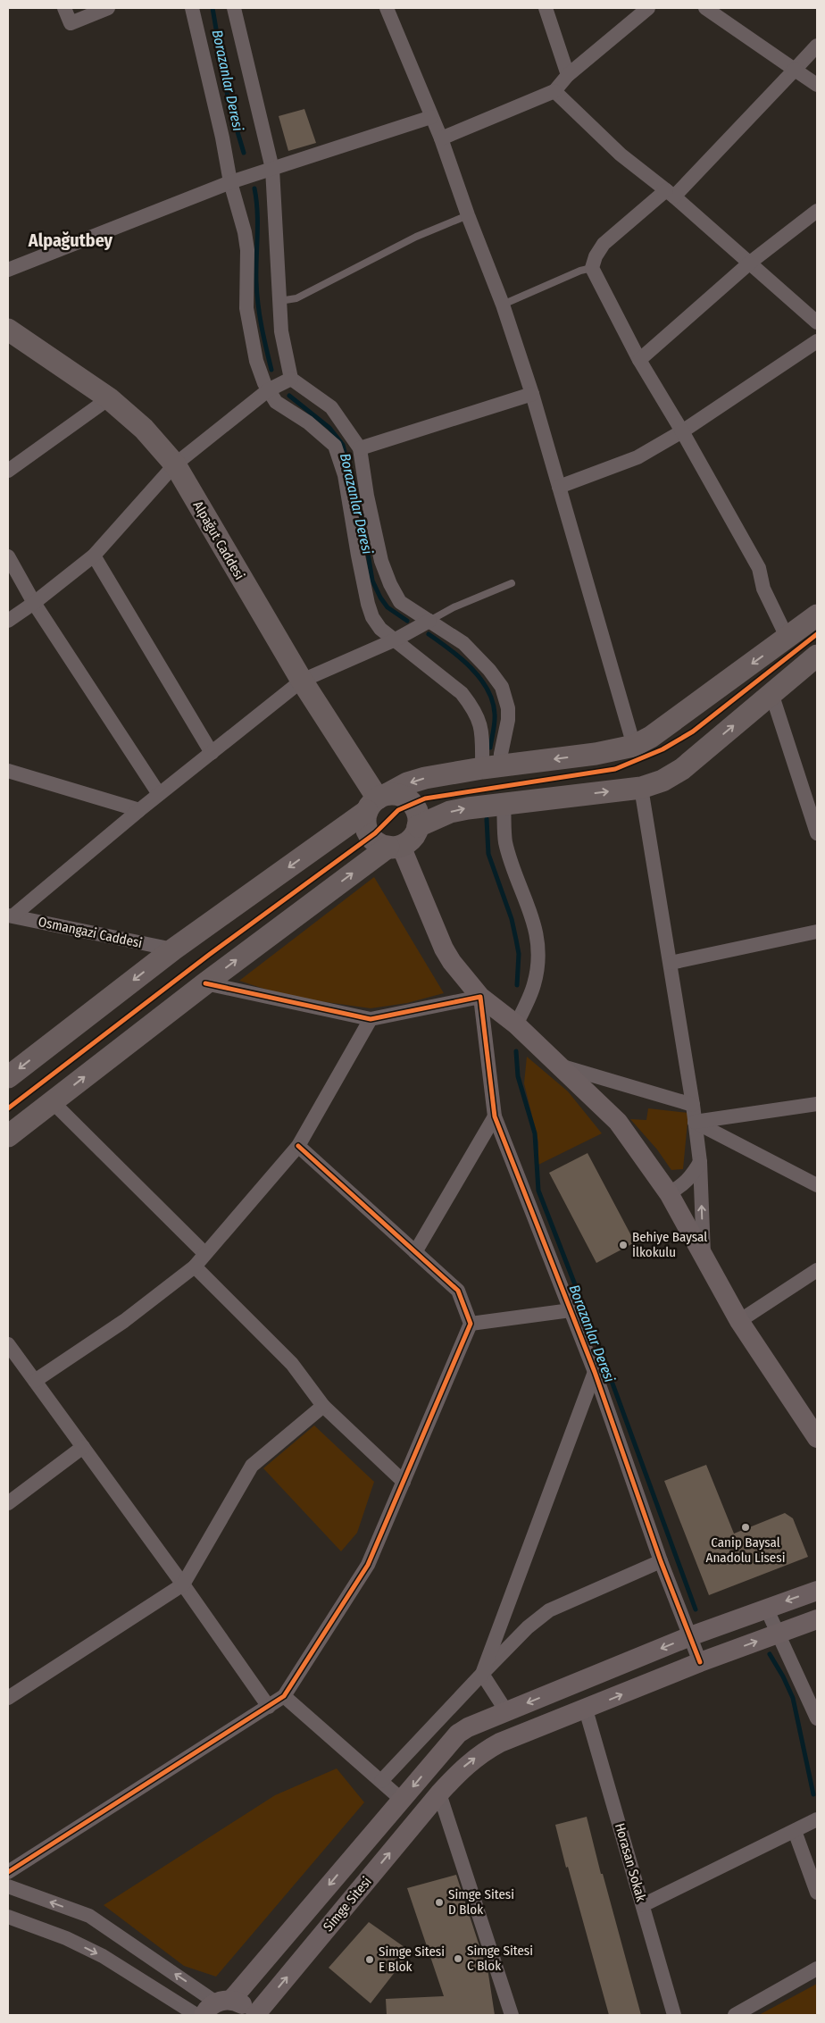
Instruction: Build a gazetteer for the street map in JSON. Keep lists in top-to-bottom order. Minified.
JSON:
{"streets":{"main road":["Alpağut Caddesi","Simge Sitesi"],"street":["Osmangazi Caddesi","Horasan Sokak"]},"crossings":[["Horasan Sokak","Simge Sitesi"]],"districts":["Alpağutbey"],"water":["Borazanlar Deresi"],"places":["Behiye Baysal İlkokulu","Canip Baysal Anadolu Lisesi","Simge Sitesi D Blok","Simge Sitesi C Blok","Simge Sitesi E Blok"]}
